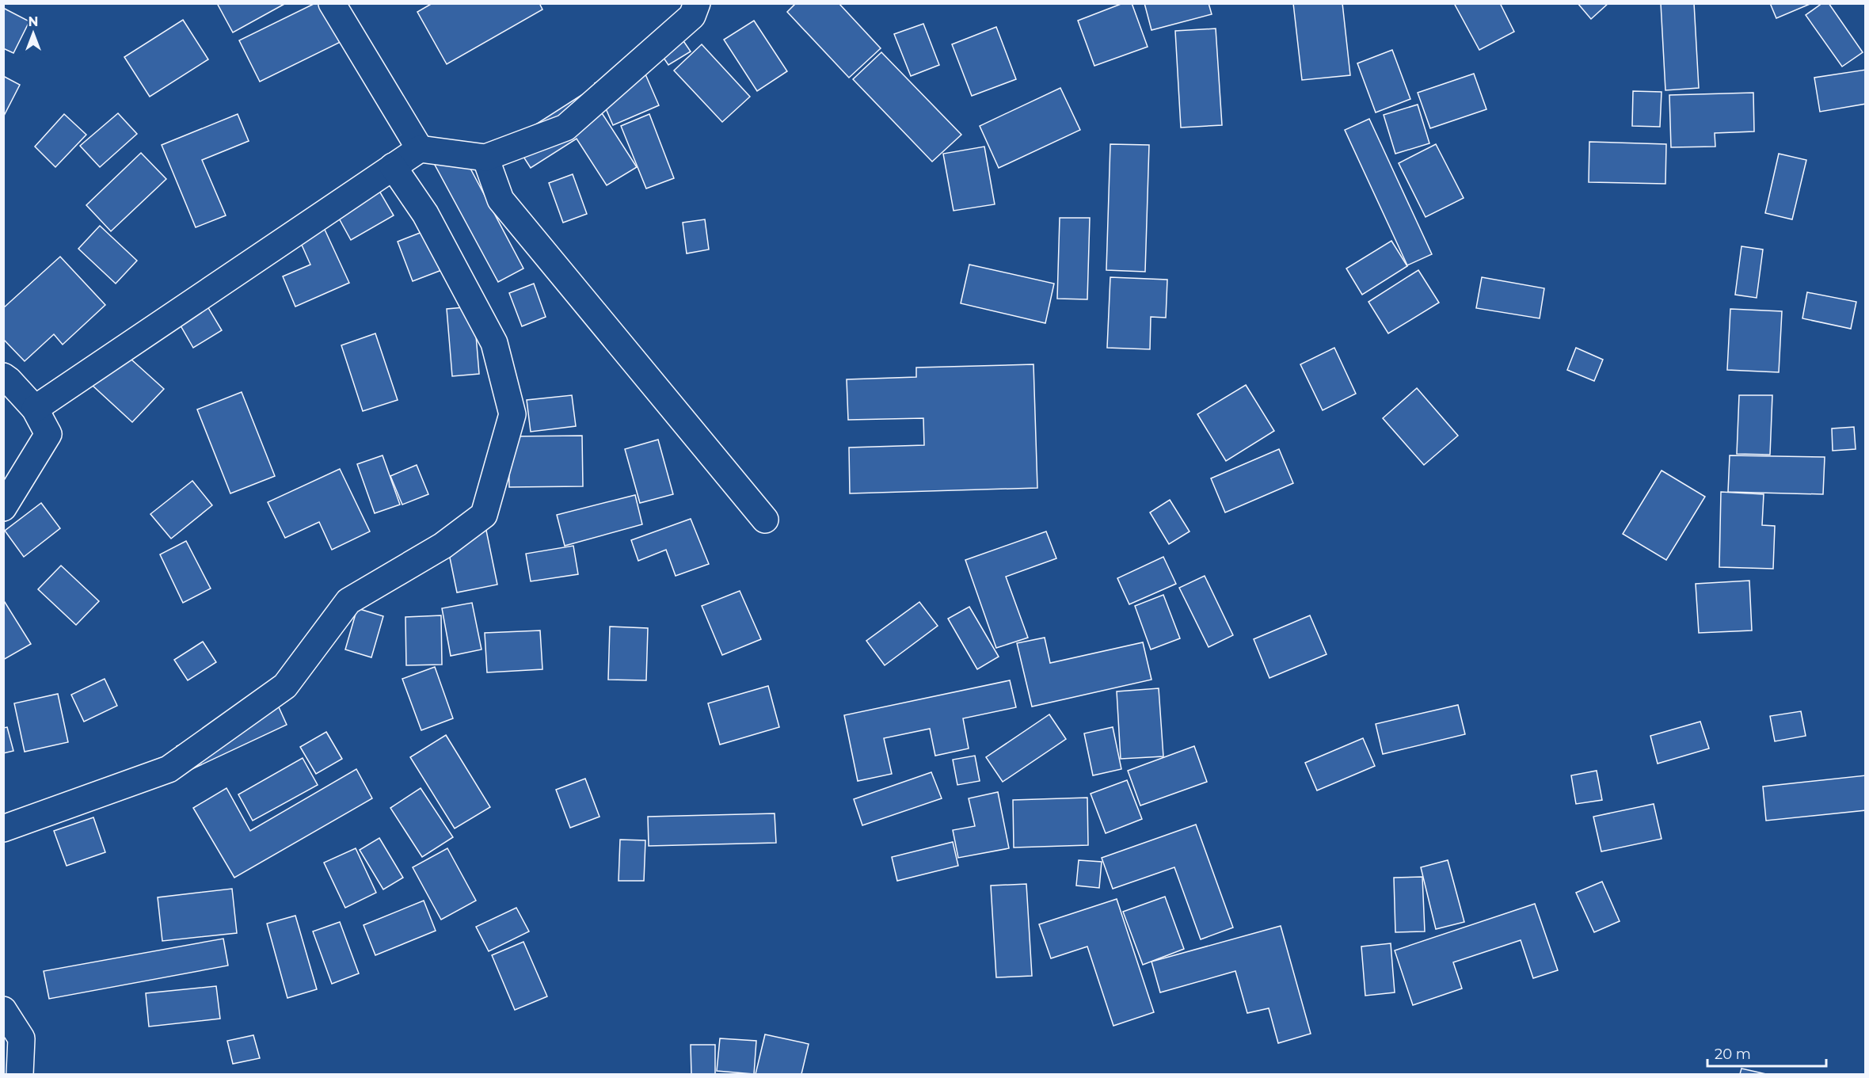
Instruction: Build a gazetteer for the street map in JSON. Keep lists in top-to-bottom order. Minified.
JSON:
{"scale_bar":"20 m","north":"top"}
